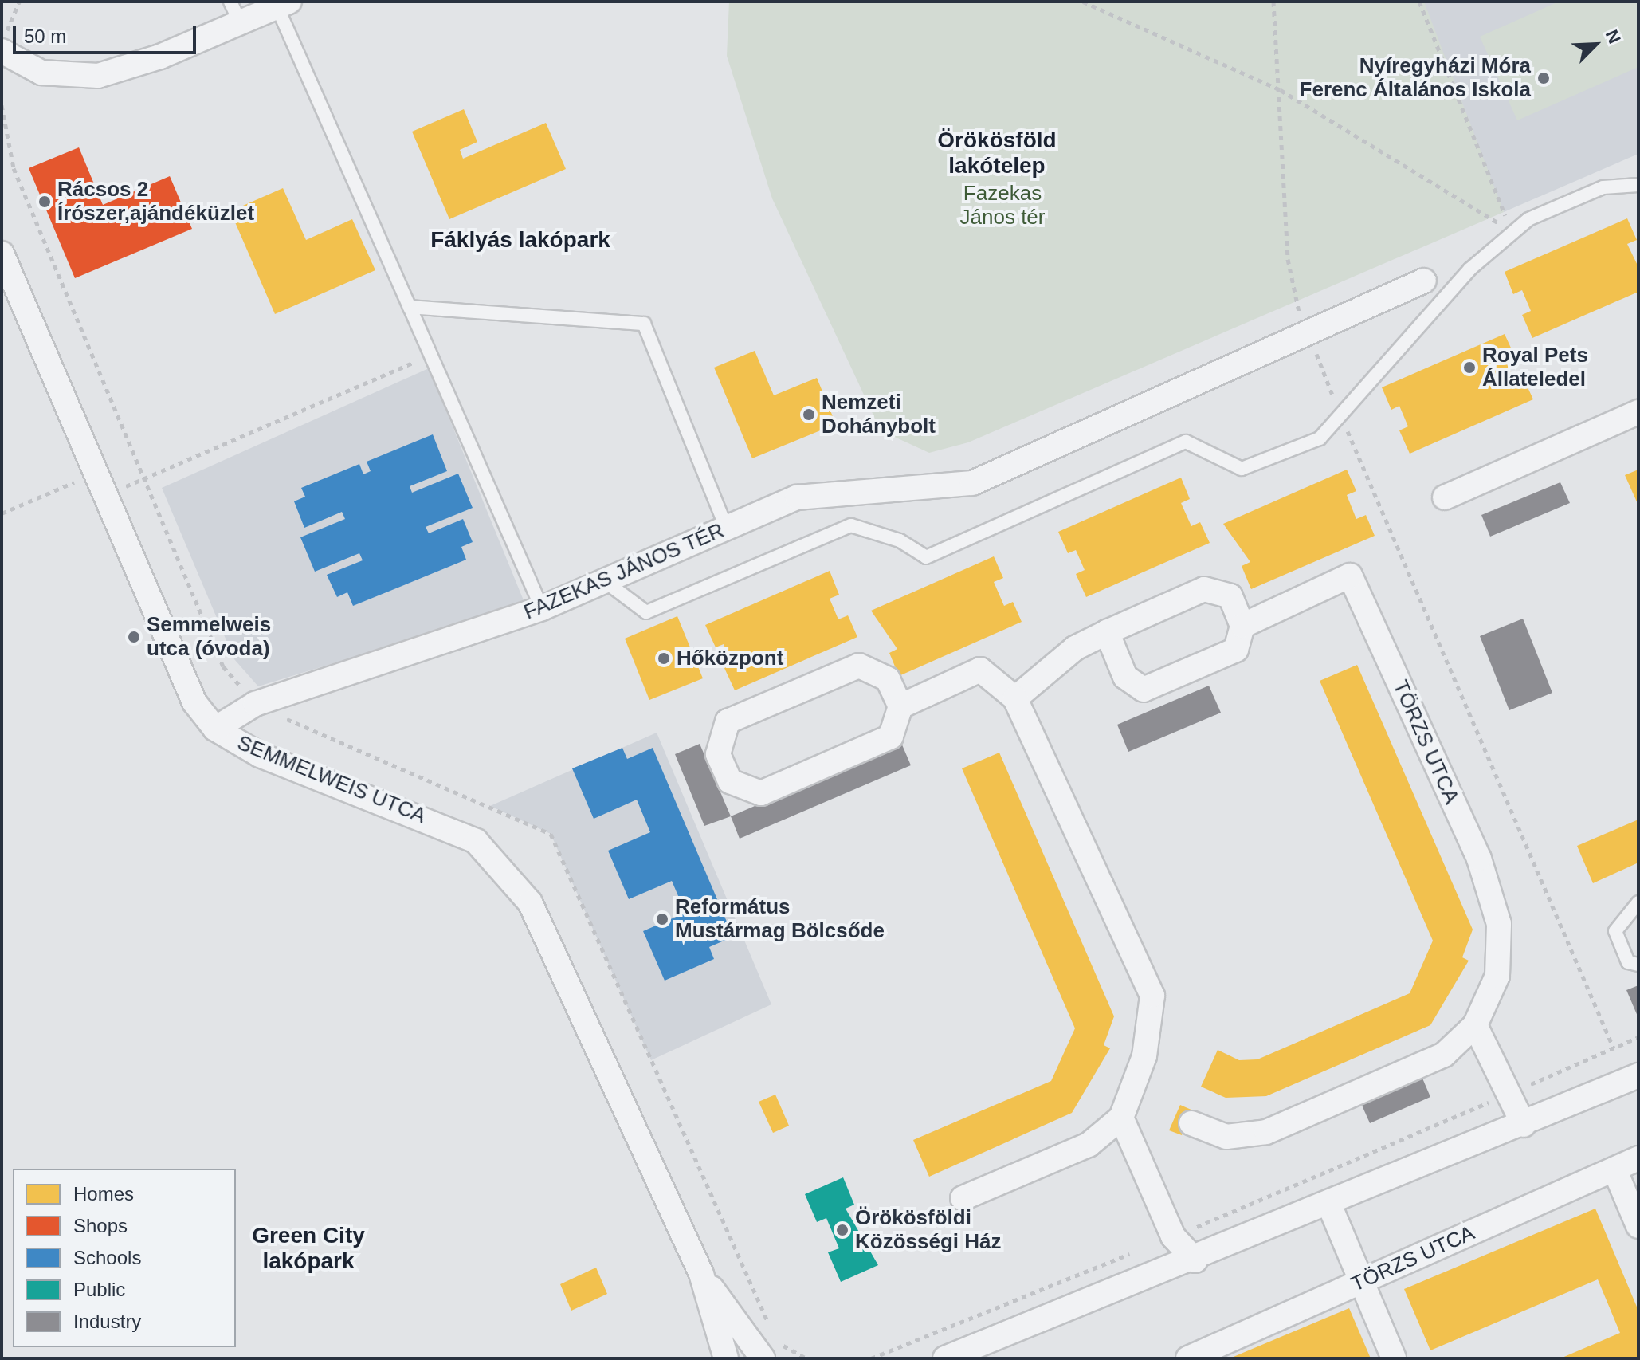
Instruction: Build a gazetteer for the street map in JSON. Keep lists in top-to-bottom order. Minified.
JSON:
{"streets":{"street":["FAZEKAS JÁNOS TÉR","TÖRZS UTCA","SEMMELWEIS UTCA"]},"crossings":[["FAZEKAS JÁNOS TÉR","SEMMELWEIS UTCA"]],"districts":["Örökösföld lakótelep","Fáklyás lakópark","Green City lakópark"],"parks":["Fazekas János tér"],"places":["Nyíregyházi Móra Ferenc Általános Iskola","Rácsos 2 Írószer,ajándéküzlet","Royal Pets Állateledel","Nemzeti Dohánybolt","Semmelweis utca (óvoda)","Hőközpont","Református Mustármag Bölcsőde","Örökösföldi Közösségi Ház"],"legend":["Homes","Shops","Schools","Public","Industry"],"scale_bar":"50 m","north":"top right"}
